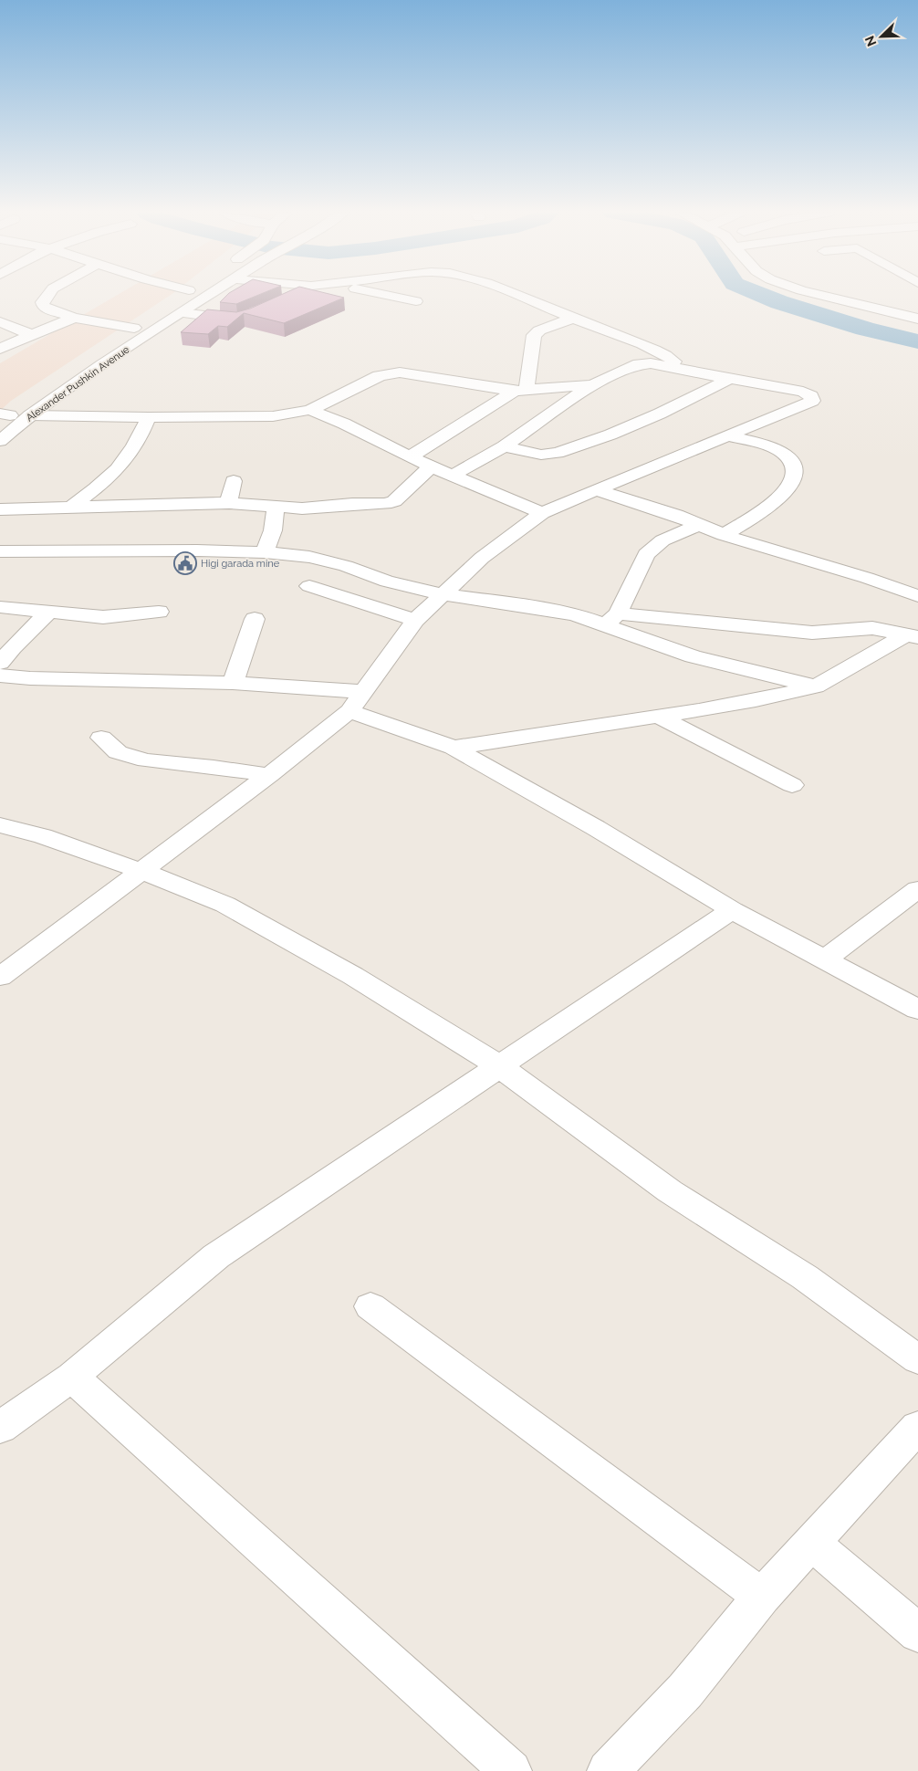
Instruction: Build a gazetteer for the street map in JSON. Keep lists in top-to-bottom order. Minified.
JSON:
{"streets":{"street":["Alexander Pushkin Avenue"]},"places":{"public building":["Higi garada mine"]},"north":"bottom left"}
